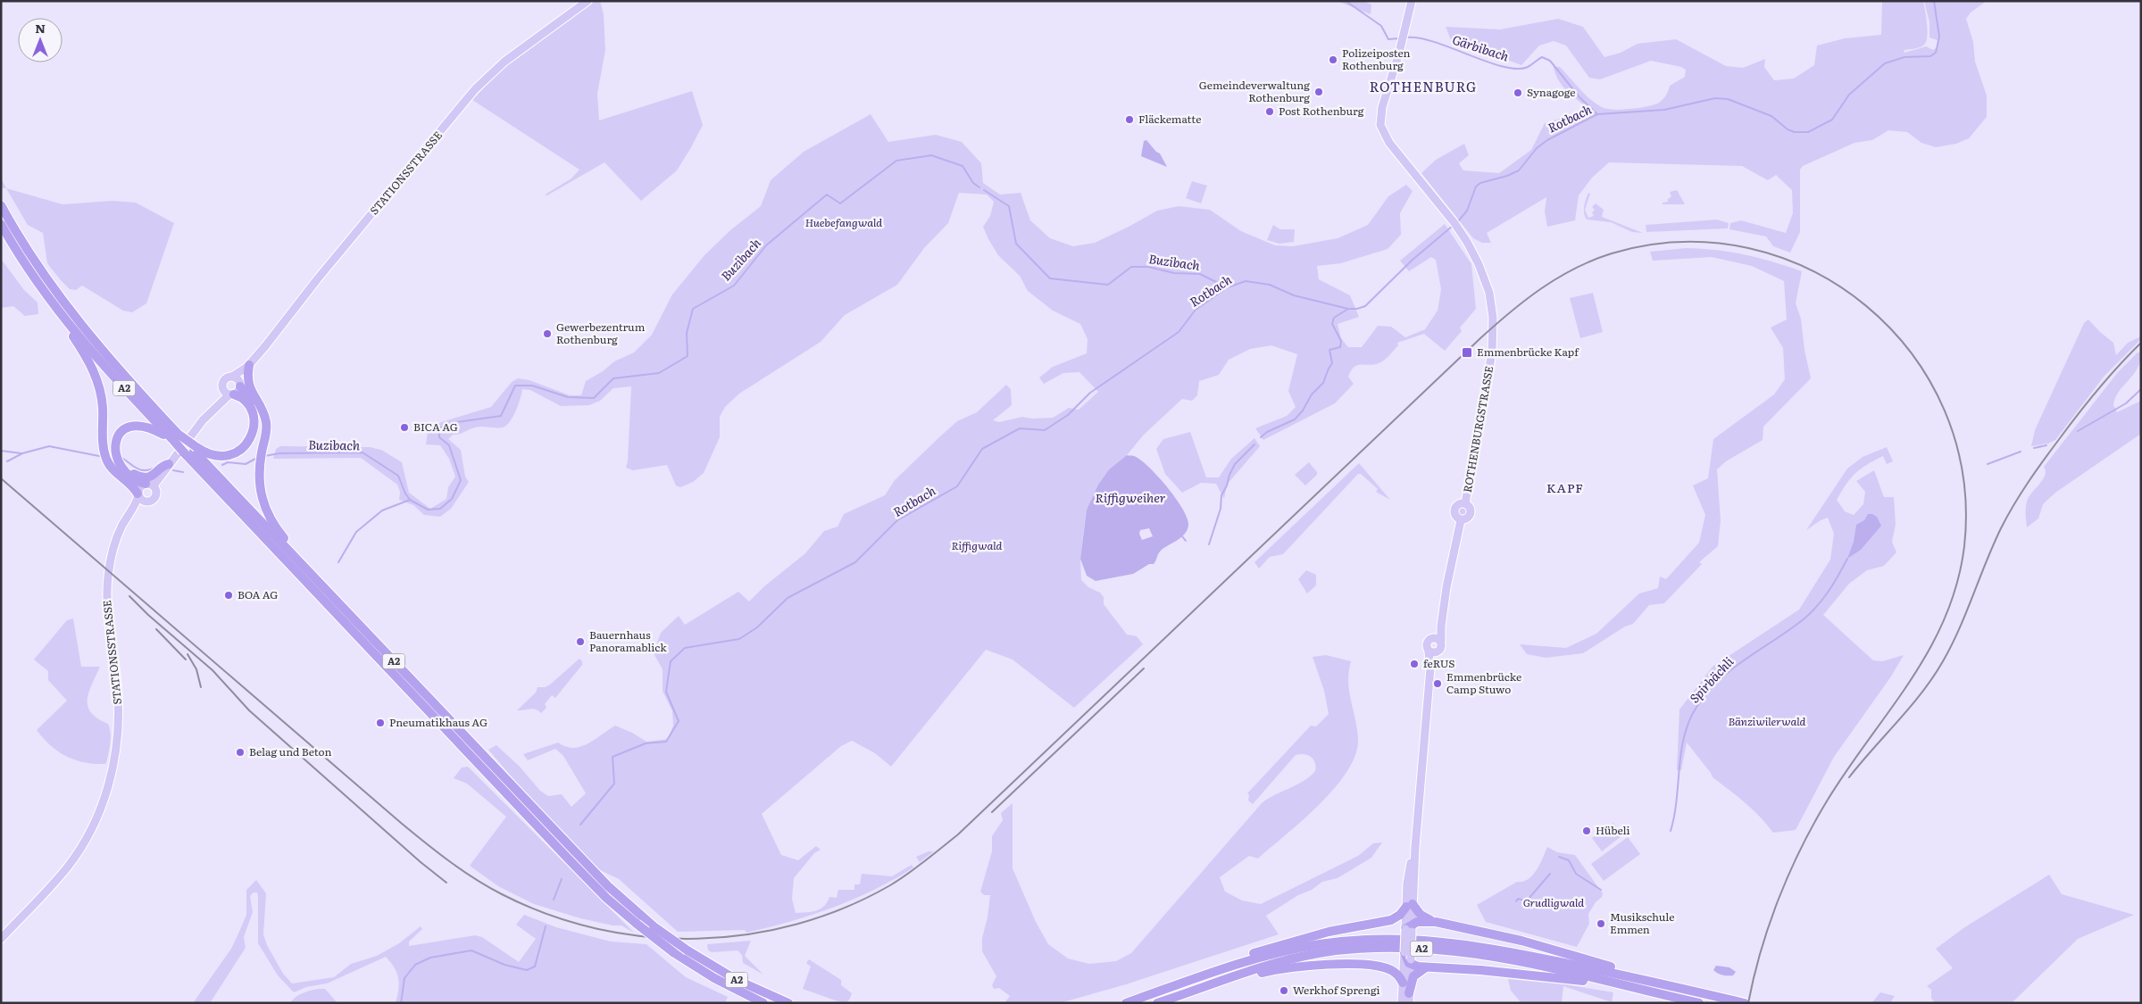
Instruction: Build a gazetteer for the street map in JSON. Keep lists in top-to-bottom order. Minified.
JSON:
{"streets":{"highway":["A2"],"main road":["STATIONSSTRASSE","ROTHENBURGSTRASSE"]},"districts":["ROTHENBURG","KAPF"],"water":["Gärbibach","Rotbach","Buzibach","Riffigweiher","Spirbächli"],"parks":["Huebefangwald","Riffigwald","Bänziwilerwald","Grudligwald"],"places":{"other":["Polizeiposten Rothenburg","Gemeindeverwaltung Rothenburg","Synagoge","Post Rothenburg","Fläckematte","Gewerbezentrum Rothenburg","BICA AG","BOA AG","Bauernhaus Panoramablick","feRUS","Emmenbrücke Camp Stuwo","Pneumatikhaus AG","Belag und Beton","Hübeli","Musikschule Emmen","Werkhof Sprengi"],"transit":["Emmenbrücke Kapf"]},"north":"top"}
